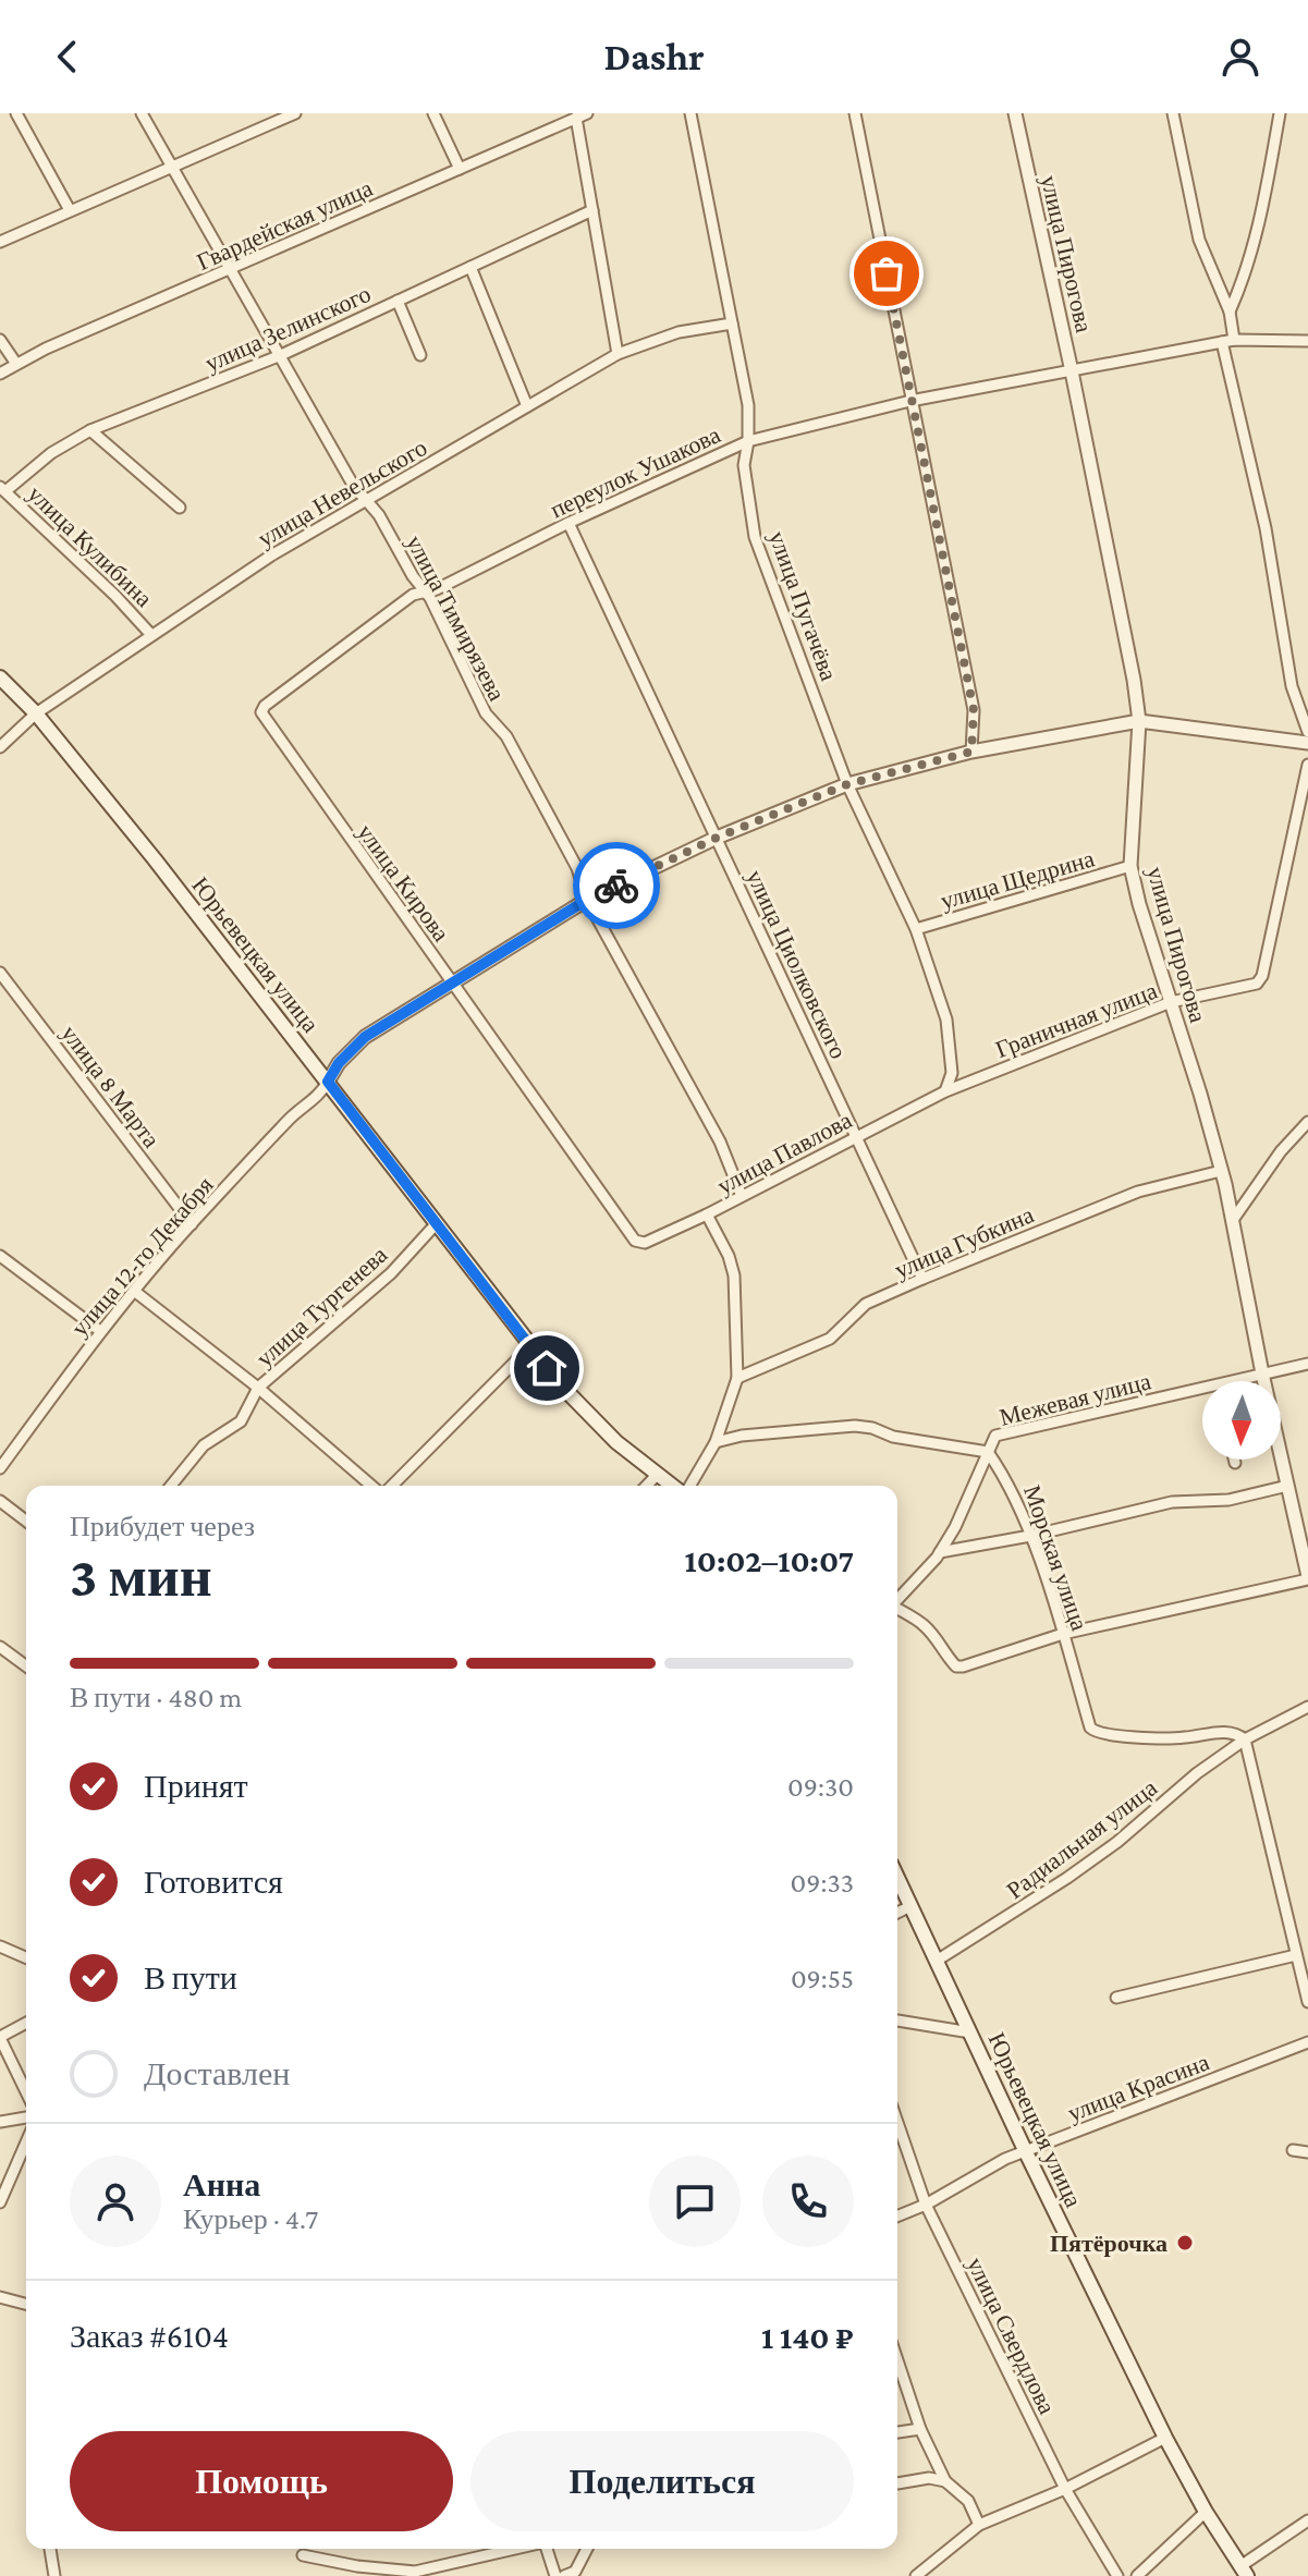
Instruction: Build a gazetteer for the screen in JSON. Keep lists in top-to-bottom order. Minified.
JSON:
{"streets":{"main road":["Юрьевецкая улица"],"street":["Гвардейская улица","улица Пирогова","улица Зелинского","переулок Ушакова","улица Невельского","улица Кулибина","улица Пугачёва","улица Тимирязева","улица Щедрина","улица Кирова","улица Циолковского","Граничная улица","улица 8 Марта","улица Павлова","улица Губкина","улица 12-го Декабря","улица Тургенева","Межевая улица","Морская улица","Радиальная улица","улица Красина","улица Свердлова"]},"crossings":[["Гвардейская улица","улица Тимирязева"],["улица Пирогова","переулок Ушакова"],["улица Пирогова","улица Щедрина"],["улица Пирогова","Граничная улица"],["улица Пирогова","улица Губкина"],["улица Пирогова","Межевая улица"],["улица Зелинского","улица Кулибина"],["улица Зелинского","улица Тимирязева"],["переулок Ушакова","улица Пугачёва"],["переулок Ушакова","улица Тимирязева"],["переулок Ушакова","улица Кирова"],["переулок Ушакова","улица Циолковского"],["улица Невельского","улица Кулибина"],["улица Невельского","улица Пугачёва"],["улица Невельского","улица Тимирязева"],["улица Невельского","Юрьевецкая улица"],["улица Пугачёва","улица Щедрина"],["улица Пугачёва","Граничная улица"],["улица Пугачёва","улица Павлова"],["улица Тимирязева","улица Павлова"],["улица Кирова","улица Павлова"],["Юрьевецкая улица","улица 12-го Декабря"],["Юрьевецкая улица","улица Тургенева"],["Юрьевецкая улица","Радиальная улица"],["Юрьевецкая улица","улица Красина"],["улица Циолковского","улица Павлова"],["улица Циолковского","улица Губкина"],["Граничная улица","улица Павлова"],["улица 8 Марта","улица 12-го Декабря"],["Межевая улица","Морская улица"],["Морская улица","Радиальная улица"],["улица Красина","улица Свердлова"]],"places":["Пятёрочка"],"north":"bottom","page":{"header":"Dashr","heading":["3 мин","Прибудет через","10:02–10:07"],"panel":["Анна","Курьер · 4.7","Заказ #6104","1 140 ₽"],"bar":"В пути · 480 m","list":[["Принят","09:30"],["Готовится","09:33"],["В пути","09:55"],"Доставлен"],"buttons":["Помощь","Поделиться"]}}
